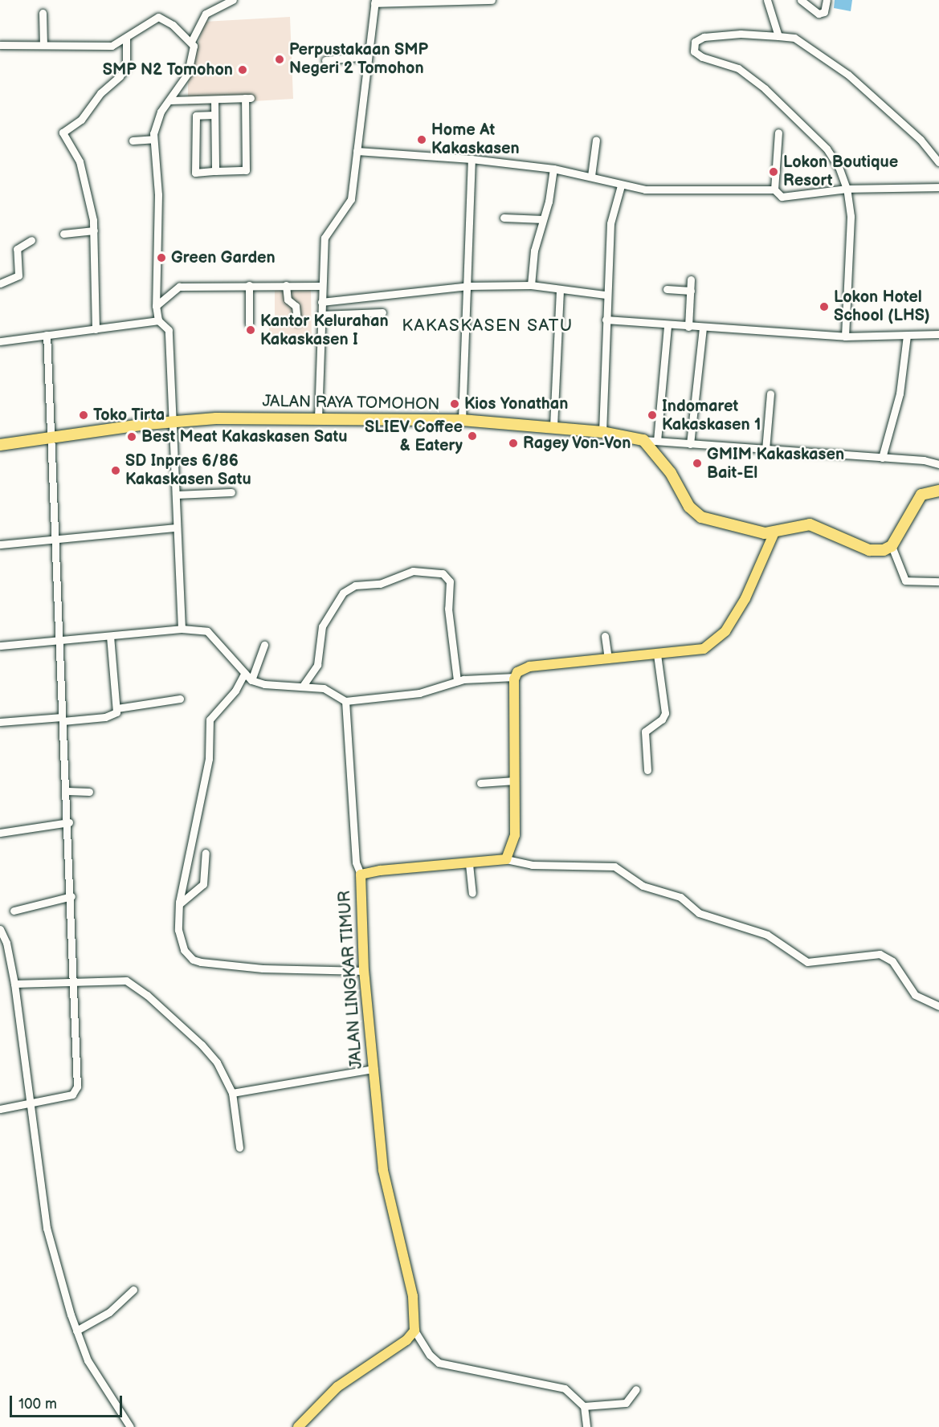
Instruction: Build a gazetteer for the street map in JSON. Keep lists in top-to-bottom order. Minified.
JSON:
{"streets":{"highway":["JALAN RAYA TOMOHON"],"main road":["JALAN LINGKAR TIMUR"]},"districts":["KAKASKASEN SATU"],"places":["Perpustakaan SMP Negeri 2 Tomohon","SMP N2 Tomohon","Home At Kakaskasen","Lokon Boutique Resort","Green Garden","Lokon Hotel School (LHS)","Kantor Kelurahan Kakaskasen I","Kios Yonathan","Toko Tirta","Indomaret Kakaskasen 1","SLIEV Coffee & Eatery","Best Meat Kakaskasen Satu","Ragey Von-Von","GMIM Kakaskasen Bait-El","SD Inpres 6/86 Kakaskasen Satu"],"scale_bar":"100 m"}
